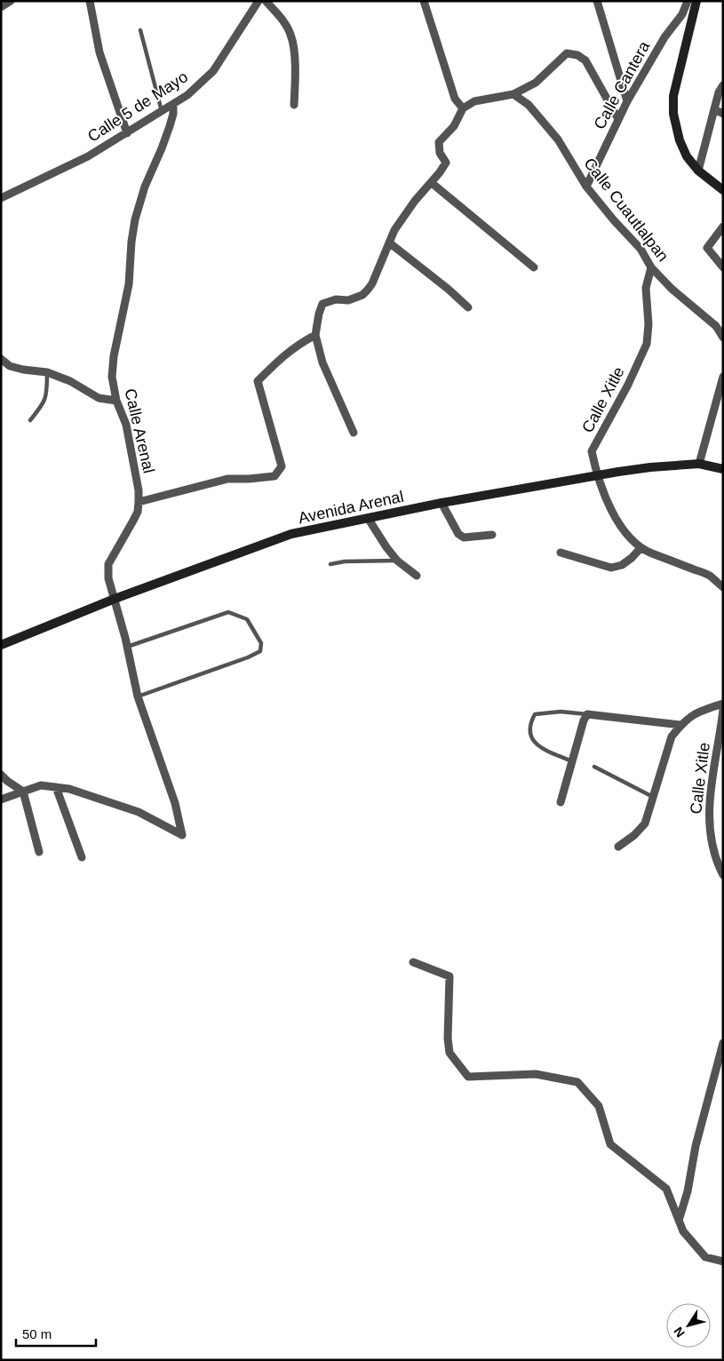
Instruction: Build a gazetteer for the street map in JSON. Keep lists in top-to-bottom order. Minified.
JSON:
{"streets":{"street":["Calle Cantera","Calle 5 de Mayo","Calle Cuautlalpan","Calle Xitle","Calle Arenal","Avenida Arenal"]},"crossings":[["Calle Cantera","Calle Cuautlalpan"],["Calle 5 de Mayo","Calle Arenal"],["Calle Cuautlalpan","Calle Xitle"],["Calle Xitle","Avenida Arenal"],["Calle Arenal","Avenida Arenal"]],"scale_bar":"50 m","north":"bottom left"}
